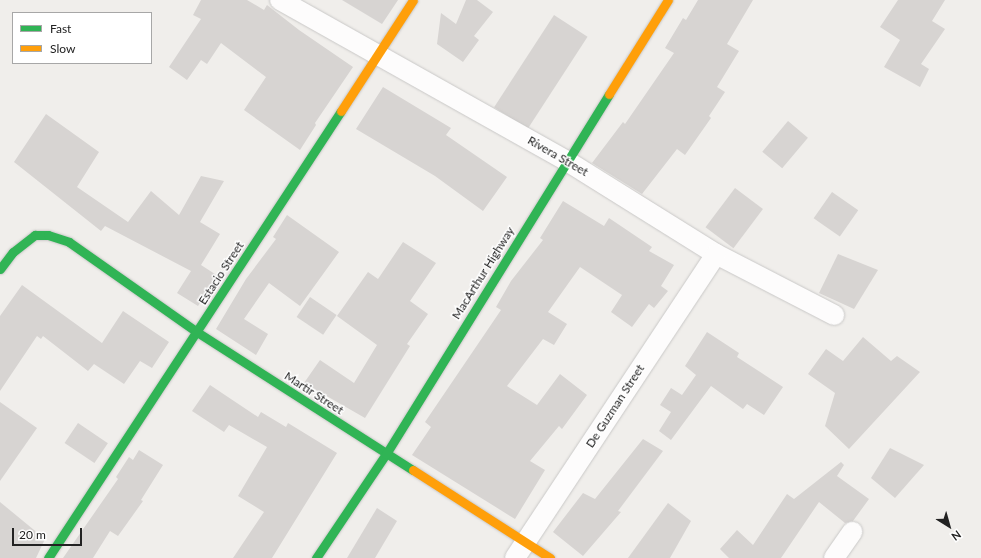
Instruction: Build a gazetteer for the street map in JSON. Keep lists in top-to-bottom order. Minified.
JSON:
{"streets":{"main road":["Estacio Street","MacArthur Highway","Martir Street"],"street":["Rivera Street","De Guzman Street"]},"crossings":[["Rivera Street","Estacio Street"],["Rivera Street","MacArthur Highway"],["Rivera Street","De Guzman Street"],["Estacio Street","Martir Street"],["MacArthur Highway","Martir Street"],["Martir Street","De Guzman Street"]],"legend":["Fast","Slow"],"scale_bar":"20 m","north":"bottom right"}
